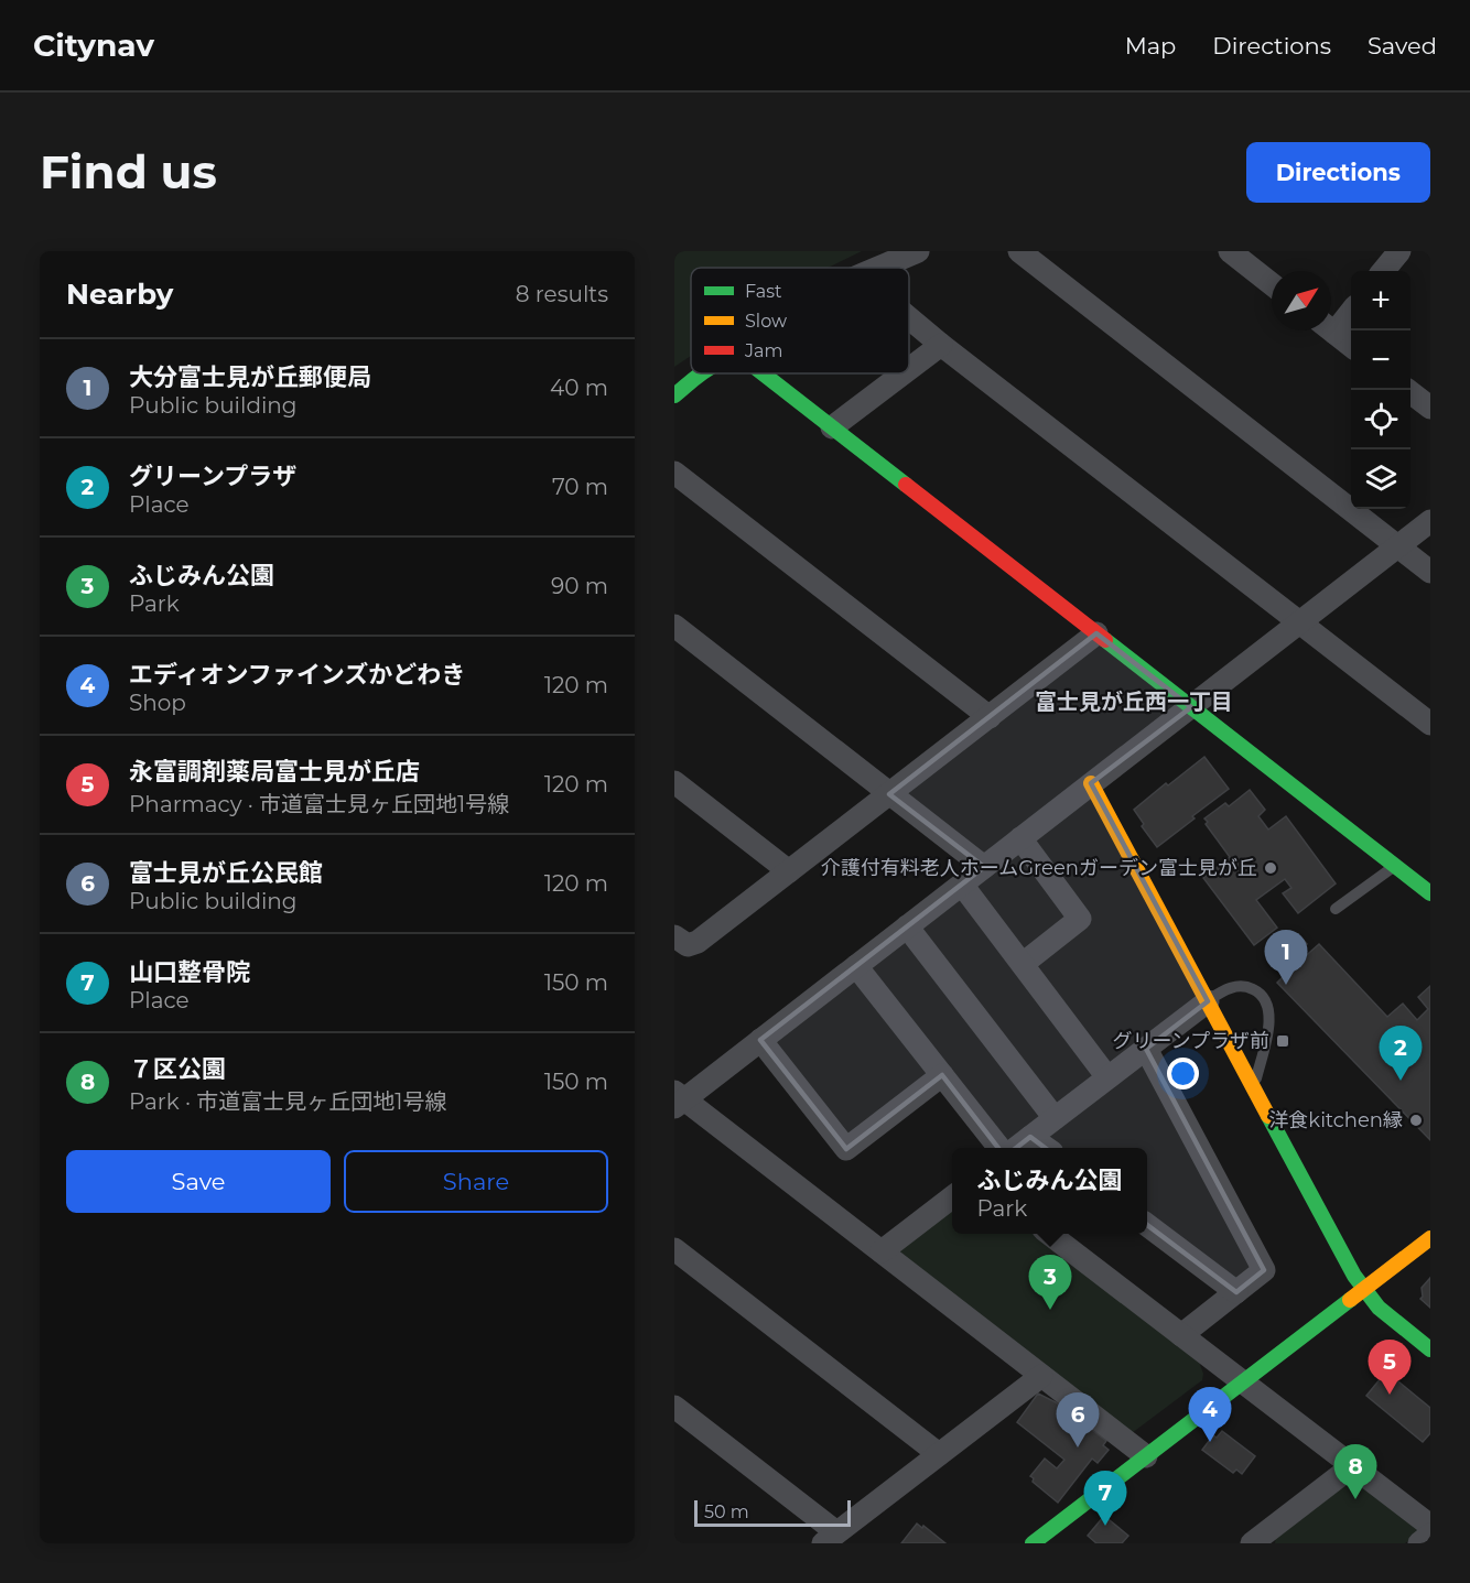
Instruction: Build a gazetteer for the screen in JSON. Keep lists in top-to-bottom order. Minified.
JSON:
{"districts":["富士見が丘西一丁目"],"places":{"other":["介護付有料老人ホームGreenガーデン富士見が丘","洋食kitchen縁"],"transit":["グリーンプラザ前"]},"legend":["Fast","Slow","Jam"],"scale_bar":"50 m","north":"top right","page":{"header":"Citynav","nav":["Map","Directions","Saved"],"buttons":["Directions",["Save","Share"]],"title":"Find us","heading":["Nearby","8 results"],"map_buttons":["+","−"],"list":[{"mark":"1","name":"大分富士見が丘郵便局","note":"Public building","value":"40 m"},{"mark":"2","name":"グリーンプラザ","note":"Place","value":"70 m"},{"mark":"3","name":"ふじみん公園","note":"Park","value":"90 m"},{"mark":"4","name":"エディオンファインズかどわき","note":"Shop","value":"120 m"},{"mark":"5","name":"永富調剤薬局富士見が丘店","note":"Pharmacy · 市道富士見ヶ丘団地1号線","value":"120 m"},{"mark":"6","name":"富士見が丘公民館","note":"Public building","value":"120 m"},{"mark":"7","name":"山口整骨院","note":"Place","value":"150 m"},{"mark":"8","name":"７区公園","note":"Park · 市道富士見ヶ丘団地1号線","value":"150 m"}],"pins":["1","2","3","5","4","6","8","7"],"popup":["ふじみん公園","Park"],"scale":"50 m"}}
